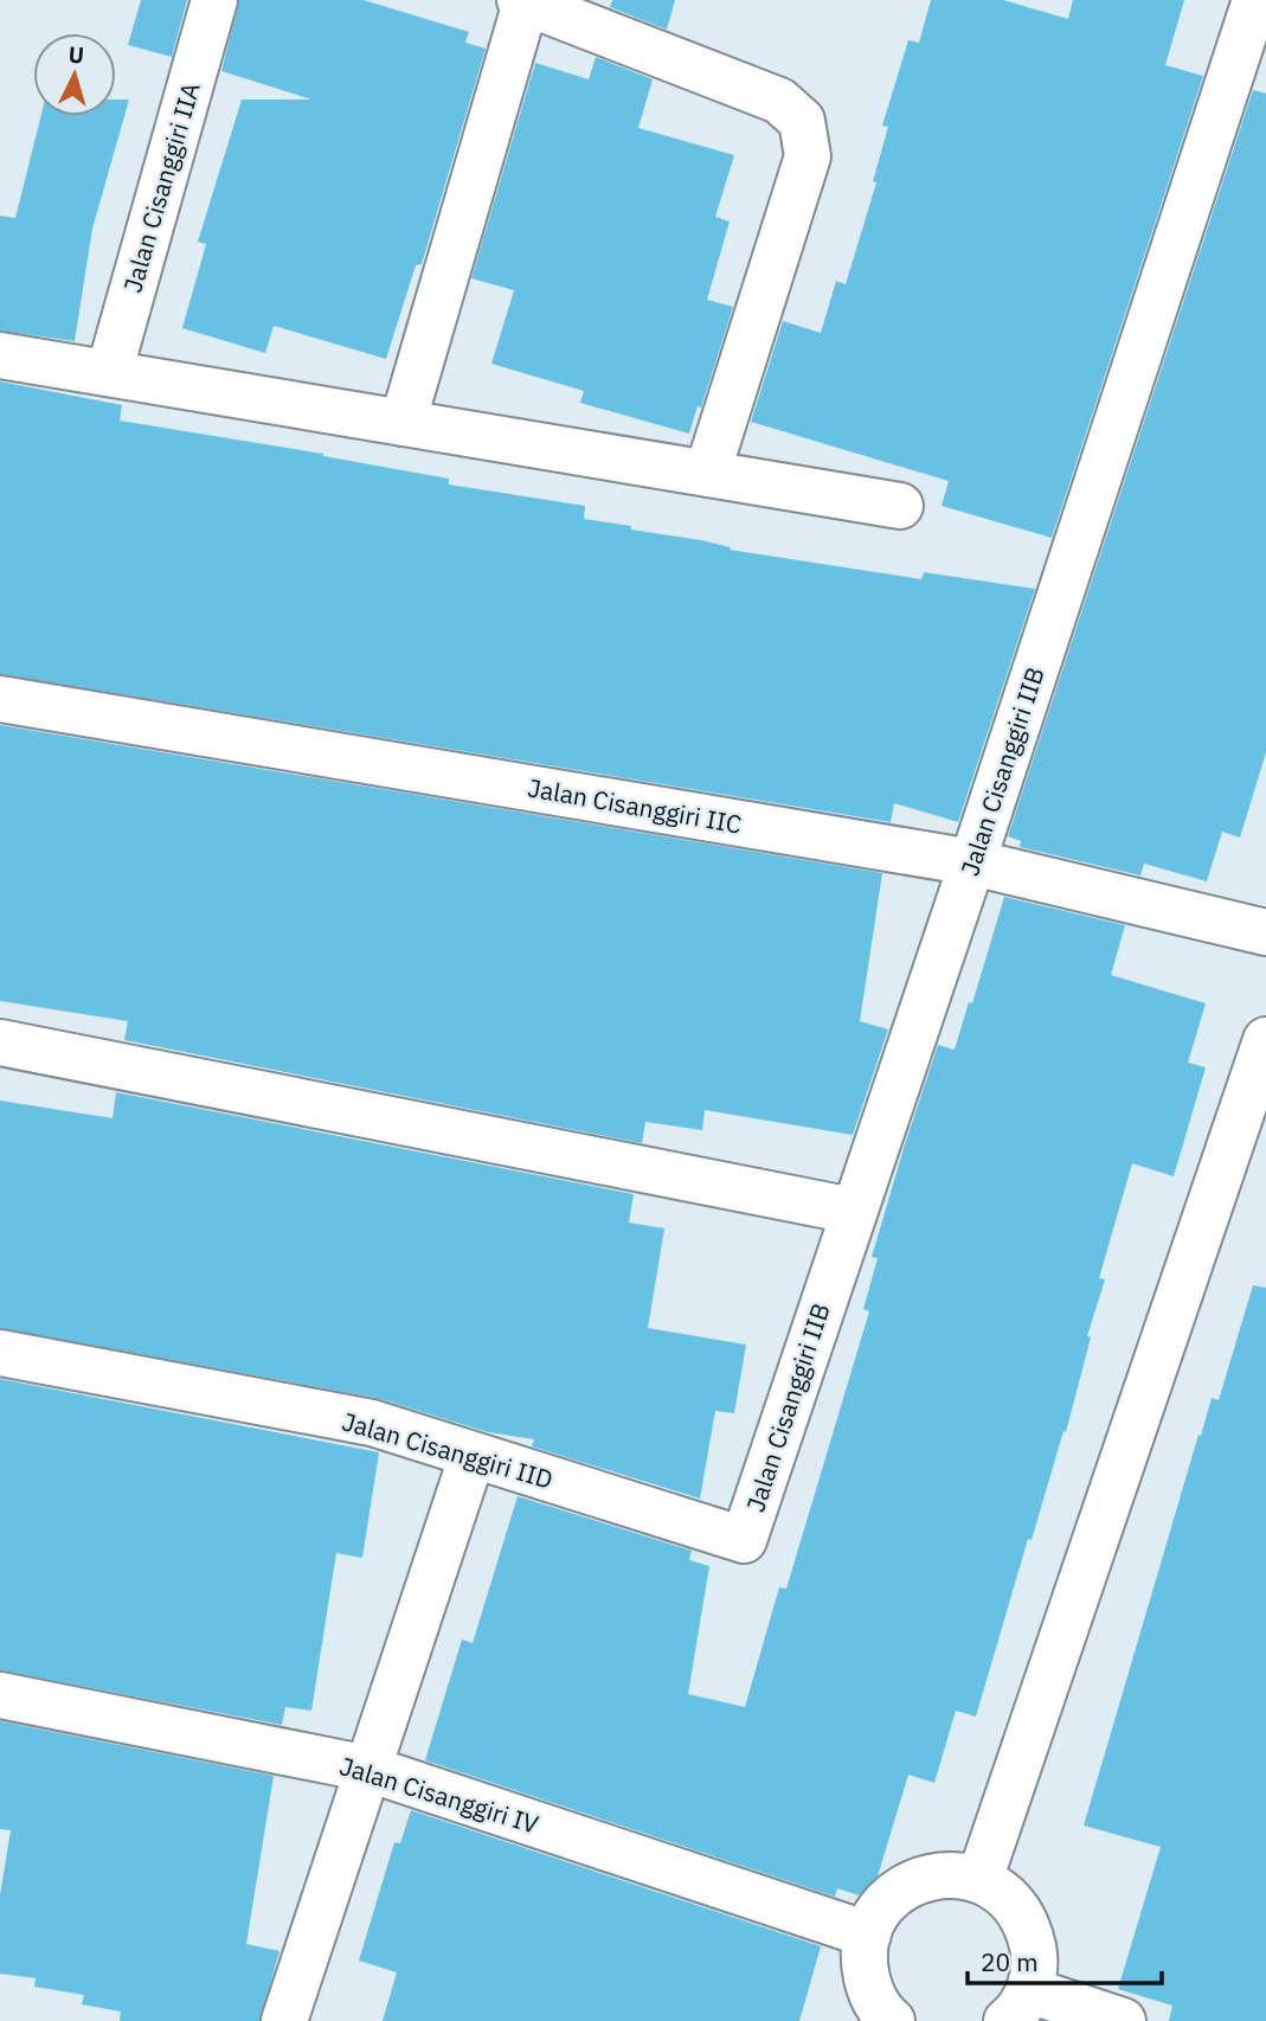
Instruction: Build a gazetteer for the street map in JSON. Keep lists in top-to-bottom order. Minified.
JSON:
{"streets":{"street":["Jalan Cisanggiri IIA","Jalan Cisanggiri IIB","Jalan Cisanggiri IIC","Jalan Cisanggiri IID","Jalan Cisanggiri IV"]},"crossings":[["Jalan Cisanggiri IIB","Jalan Cisanggiri IIC"],["Jalan Cisanggiri IIB","Jalan Cisanggiri IID"]],"scale_bar":"20 m","north":"top"}
